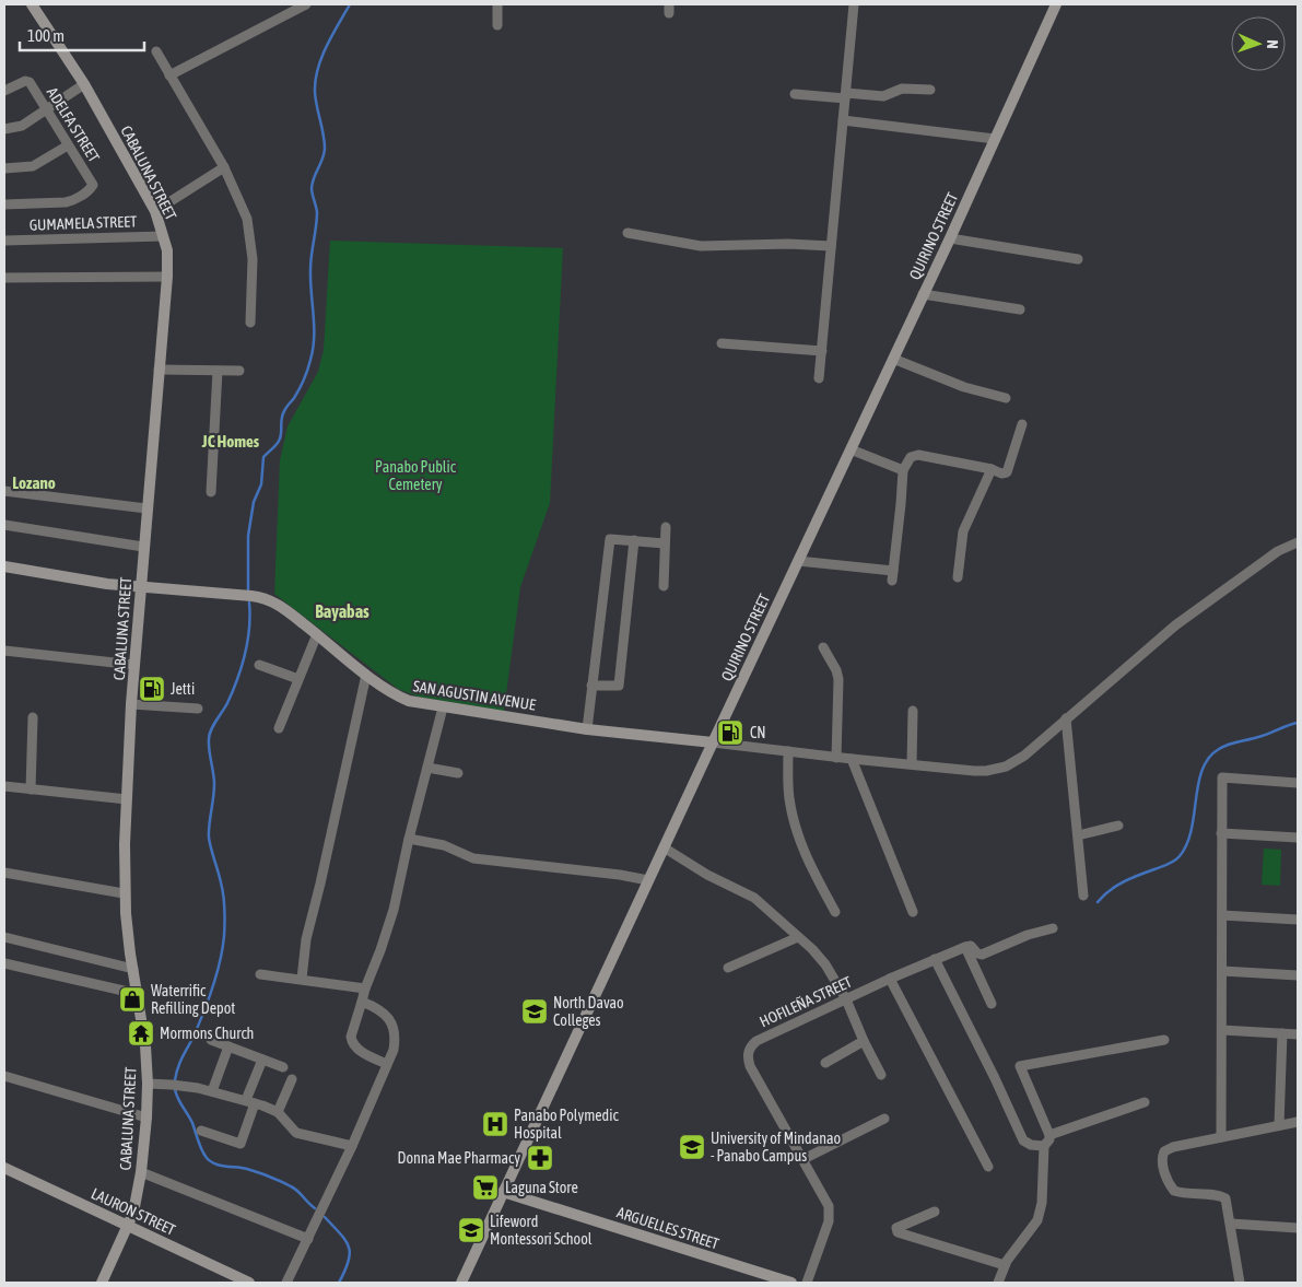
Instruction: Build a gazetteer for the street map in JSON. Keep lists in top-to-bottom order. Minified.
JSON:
{"streets":{"street":["ADELFA STREET","CABALUNA STREET","GUMAMELA STREET","QUIRINO STREET","SAN AGUSTIN AVENUE","HOFILEÑA STREET","LAURON STREET","ARGUELLES STREET"]},"crossings":[["CABALUNA STREET","GUMAMELA STREET"],["CABALUNA STREET","SAN AGUSTIN AVENUE"],["CABALUNA STREET","LAURON STREET"],["QUIRINO STREET","SAN AGUSTIN AVENUE"],["QUIRINO STREET","ARGUELLES STREET"]],"districts":["JC Homes","Lozano","Bayabas"],"parks":["Panabo Public Cemetery"],"places":{"fuel station":["Jetti","CN"],"shop":["Waterrific Refilling Depot"],"school or university":["North Davao Colleges","University of Mindanao - Panabo Campus","Lifeword Montessori School"],"temple":["Mormons Church"],"hospital":["Panabo Polymedic Hospital"],"pharmacy":["Donna Mae Pharmacy"],"supermarket":["Laguna Store"]},"scale_bar":"100 m","north":"right"}
